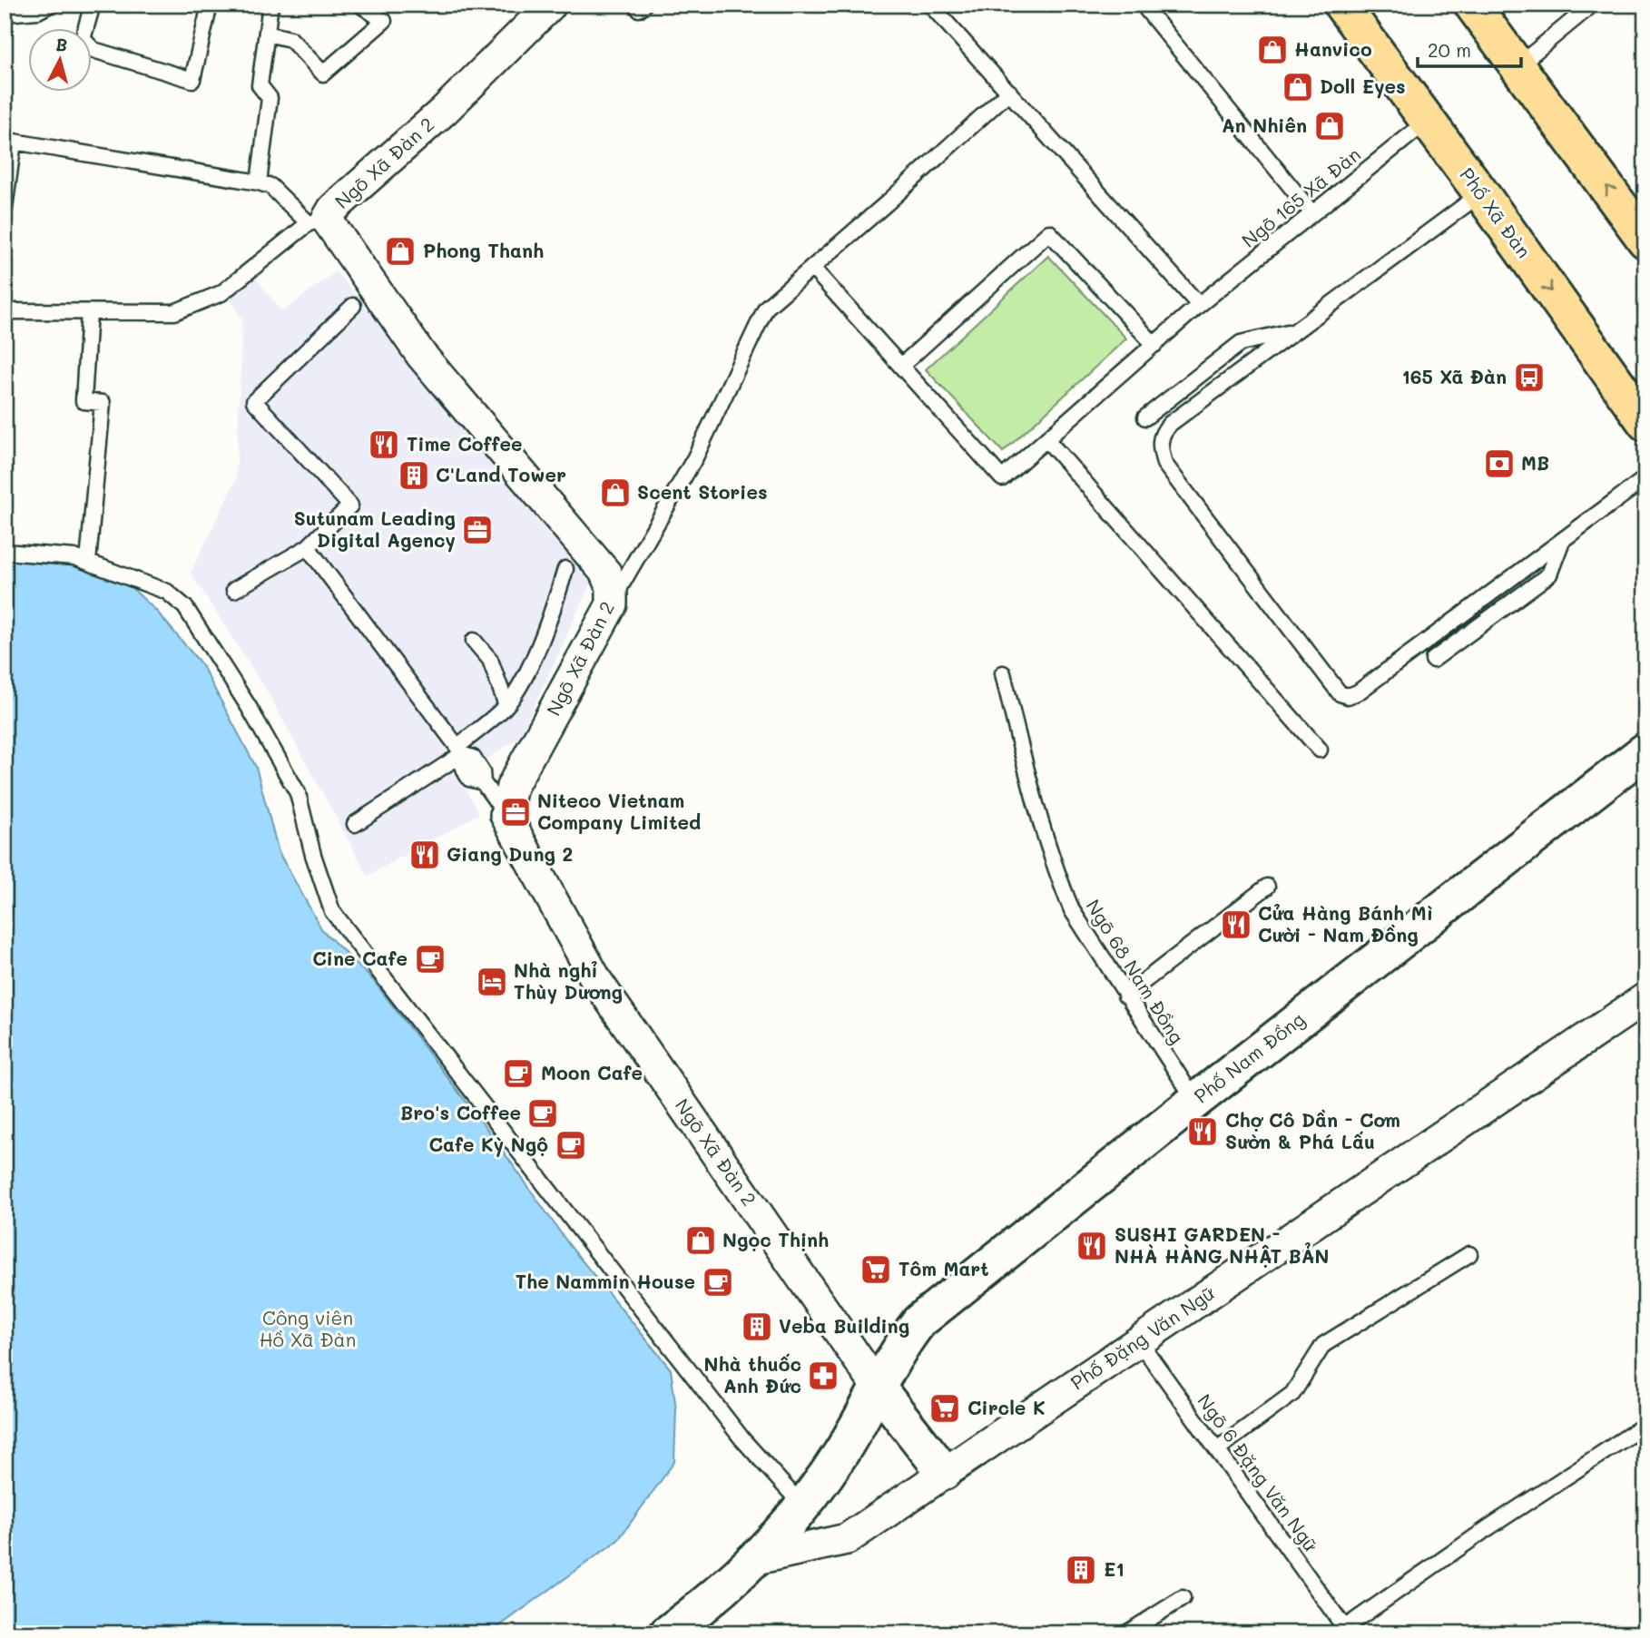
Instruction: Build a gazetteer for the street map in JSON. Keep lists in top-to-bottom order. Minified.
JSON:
{"streets":{"main road":["Phố Xã Đàn"],"street":["Ngõ Xã Đàn 2","Phố Nam Đồng","Phố Đặng Văn Ngữ"],"lane":["Ngõ 165 Xã Đàn","Ngõ 68 Nam Đồng","Ngõ 6 Đặng Văn Ngữ"]},"crossings":[["Ngõ Xã Đàn 2","Phố Nam Đồng"],["Ngõ Xã Đàn 2","Phố Đặng Văn Ngữ"],["Ngõ 165 Xã Đàn","Phố Xã Đàn"],["Ngõ 68 Nam Đồng","Phố Nam Đồng"],["Phố Nam Đồng","Phố Đặng Văn Ngữ"],["Phố Đặng Văn Ngữ","Ngõ 6 Đặng Văn Ngữ"]],"parks":["Công viên Hồ Xã Đàn"],"places":{"shop":["Hanvico","Doll Eyes","An Nhiên","Phong Thanh","Scent Stories","Ngọc Thịnh"],"bus stop":["165 Xã Đàn"],"restaurant":["Time Coffee","Giang Dung 2","Cửa Hàng Bánh Mì Cười - Nam Đồng","Chợ Cô Dần - Cơm Sườn & Phá Lấu","SUSHI GARDEN - NHÀ HÀNG NHẬT BẢN"],"bank":["MB"],"building":["C'Land Tower","Veba Building","E1"],"office":["Sutunam Leading Digital Agency","Niteco Vietnam Company Limited"],"cafe":["Cine Cafe","Moon Cafe","Bro's Coffee","Cafe Kỳ Ngộ","The Nammin House"],"hotel":["Nhà nghỉ Thùy Dương"],"supermarket":["Tôm Mart","Circle K"],"pharmacy":["Nhà thuốc Anh Đức"]},"scale_bar":"20 m","north":"top"}
